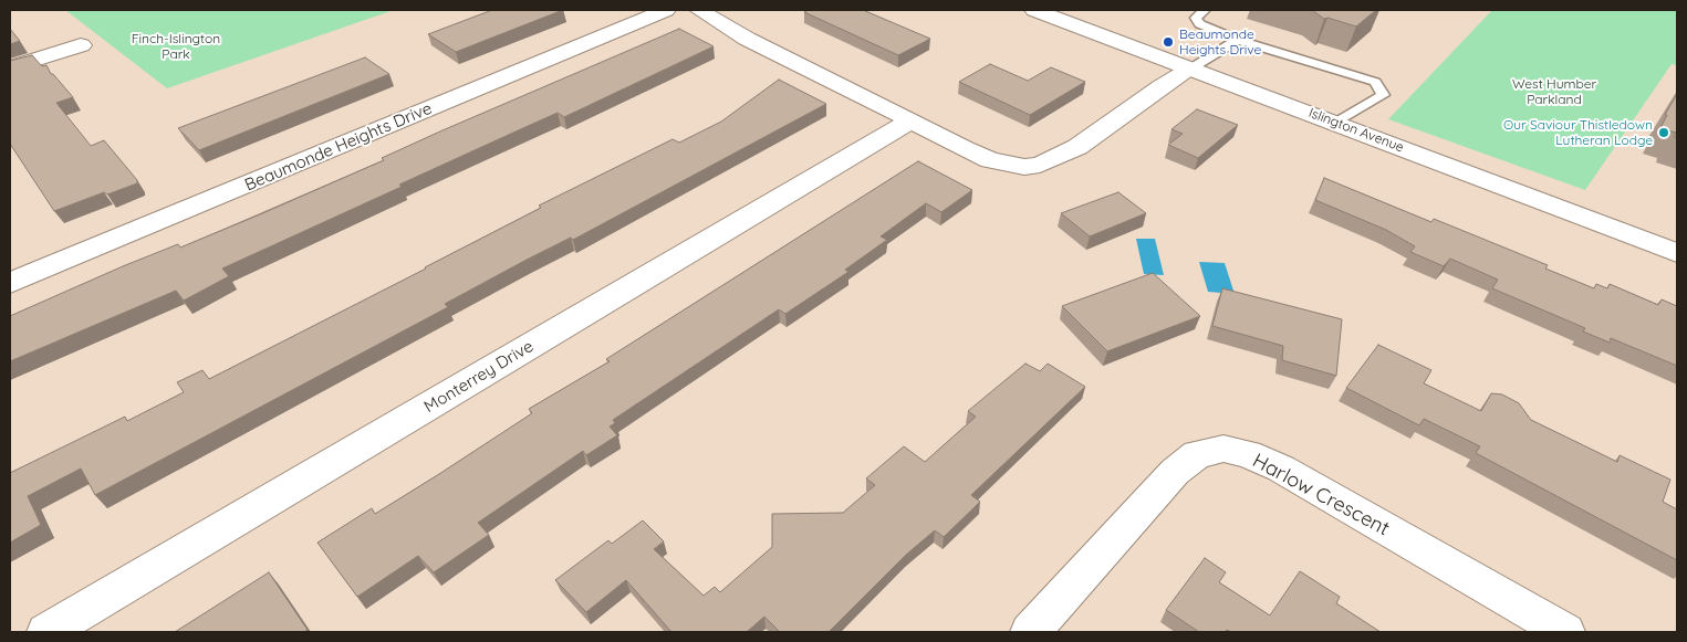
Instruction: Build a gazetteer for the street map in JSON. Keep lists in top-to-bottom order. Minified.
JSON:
{"streets":{"street":["Islington Avenue","Beaumonde Heights Drive","Monterrey Drive","Harlow Crescent"]},"parks":["Finch-Islington Park","West Humber Parkland"],"places":["Beaumonde Heights Drive","Our Saviour Thistledown Lutheran Lodge"]}
